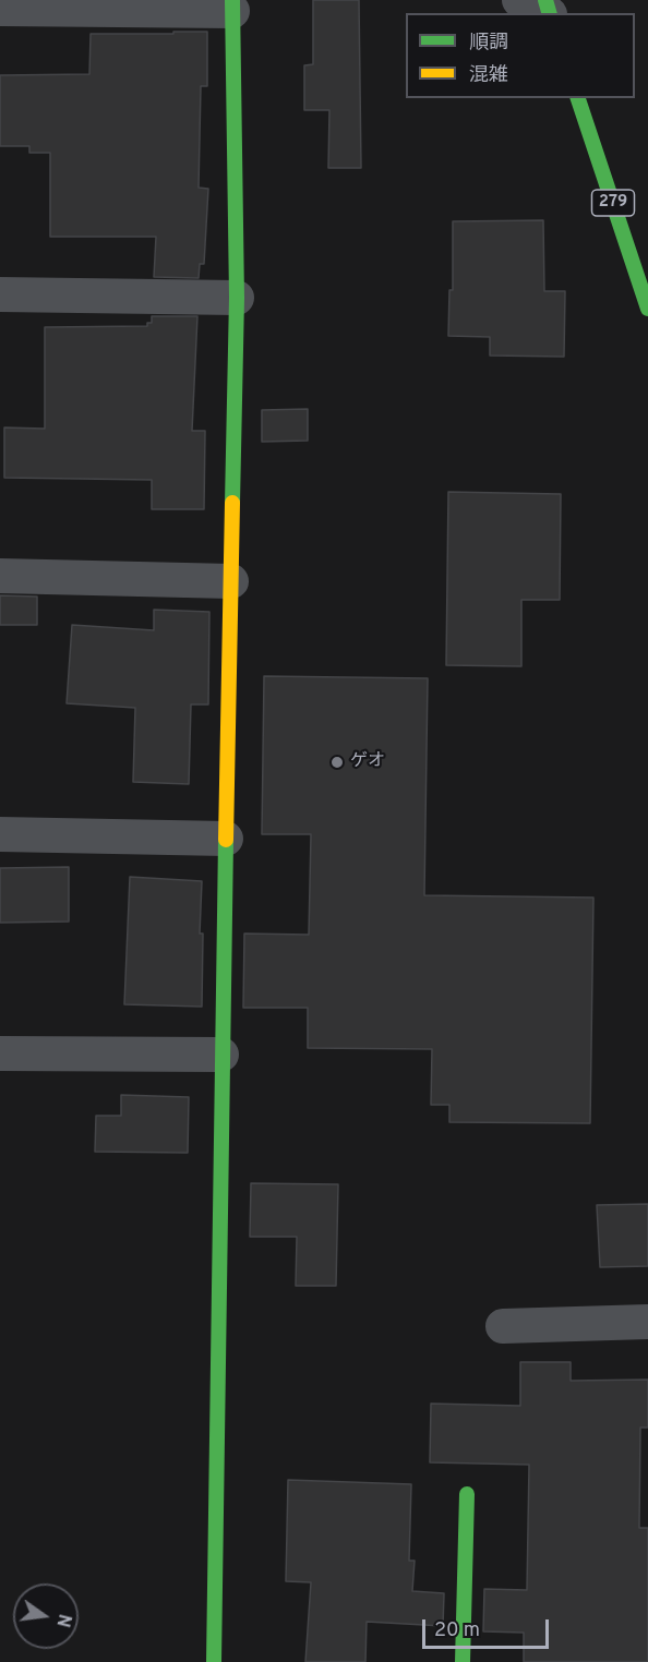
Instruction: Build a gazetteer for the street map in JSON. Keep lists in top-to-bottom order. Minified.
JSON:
{"streets":{"main road":["279"]},"places":["ゲオ"],"legend":["順調","混雑"],"scale_bar":"20 m","north":"right"}
